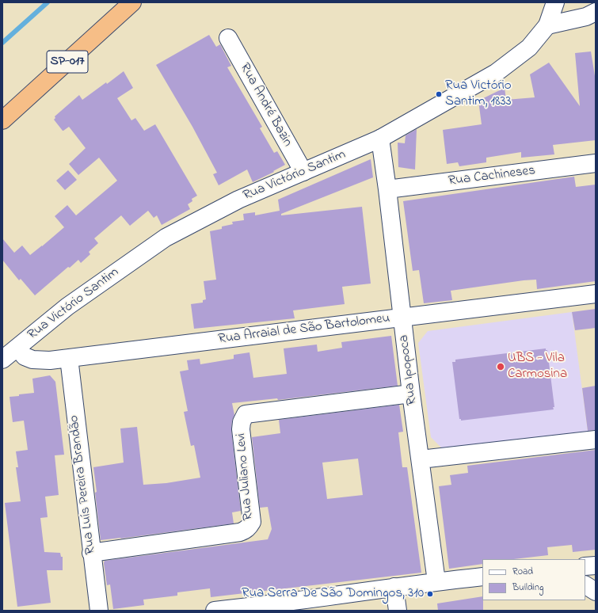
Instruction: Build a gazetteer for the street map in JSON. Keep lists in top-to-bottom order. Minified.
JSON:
{"streets":{"highway":["SP-017"],"street":["Rua André Bazin","Rua Victório Santim","Rua Cachineses","Rua Arraial de São Bartolomeu","Rua Ipopoca","Rua Juliano Levi","Rua Luís Pereira Brandão"]},"crossings":[["Rua André Bazin","Rua Victório Santim"],["Rua Victório Santim","Rua Arraial de São Bartolomeu"],["Rua Victório Santim","Rua Ipopoca"],["Rua Cachineses","Rua Ipopoca"],["Rua Arraial de São Bartolomeu","Rua Ipopoca"],["Rua Arraial de São Bartolomeu","Rua Luís Pereira Brandão"],["Rua Ipopoca","Rua Juliano Levi"],["Rua Juliano Levi","Rua Luís Pereira Brandão"]],"places":["Rua Victório Santim, 1833","UBS - Vila Carmosina","Rua Serra De São Domingos, 310"],"legend":["Road","Building"]}
